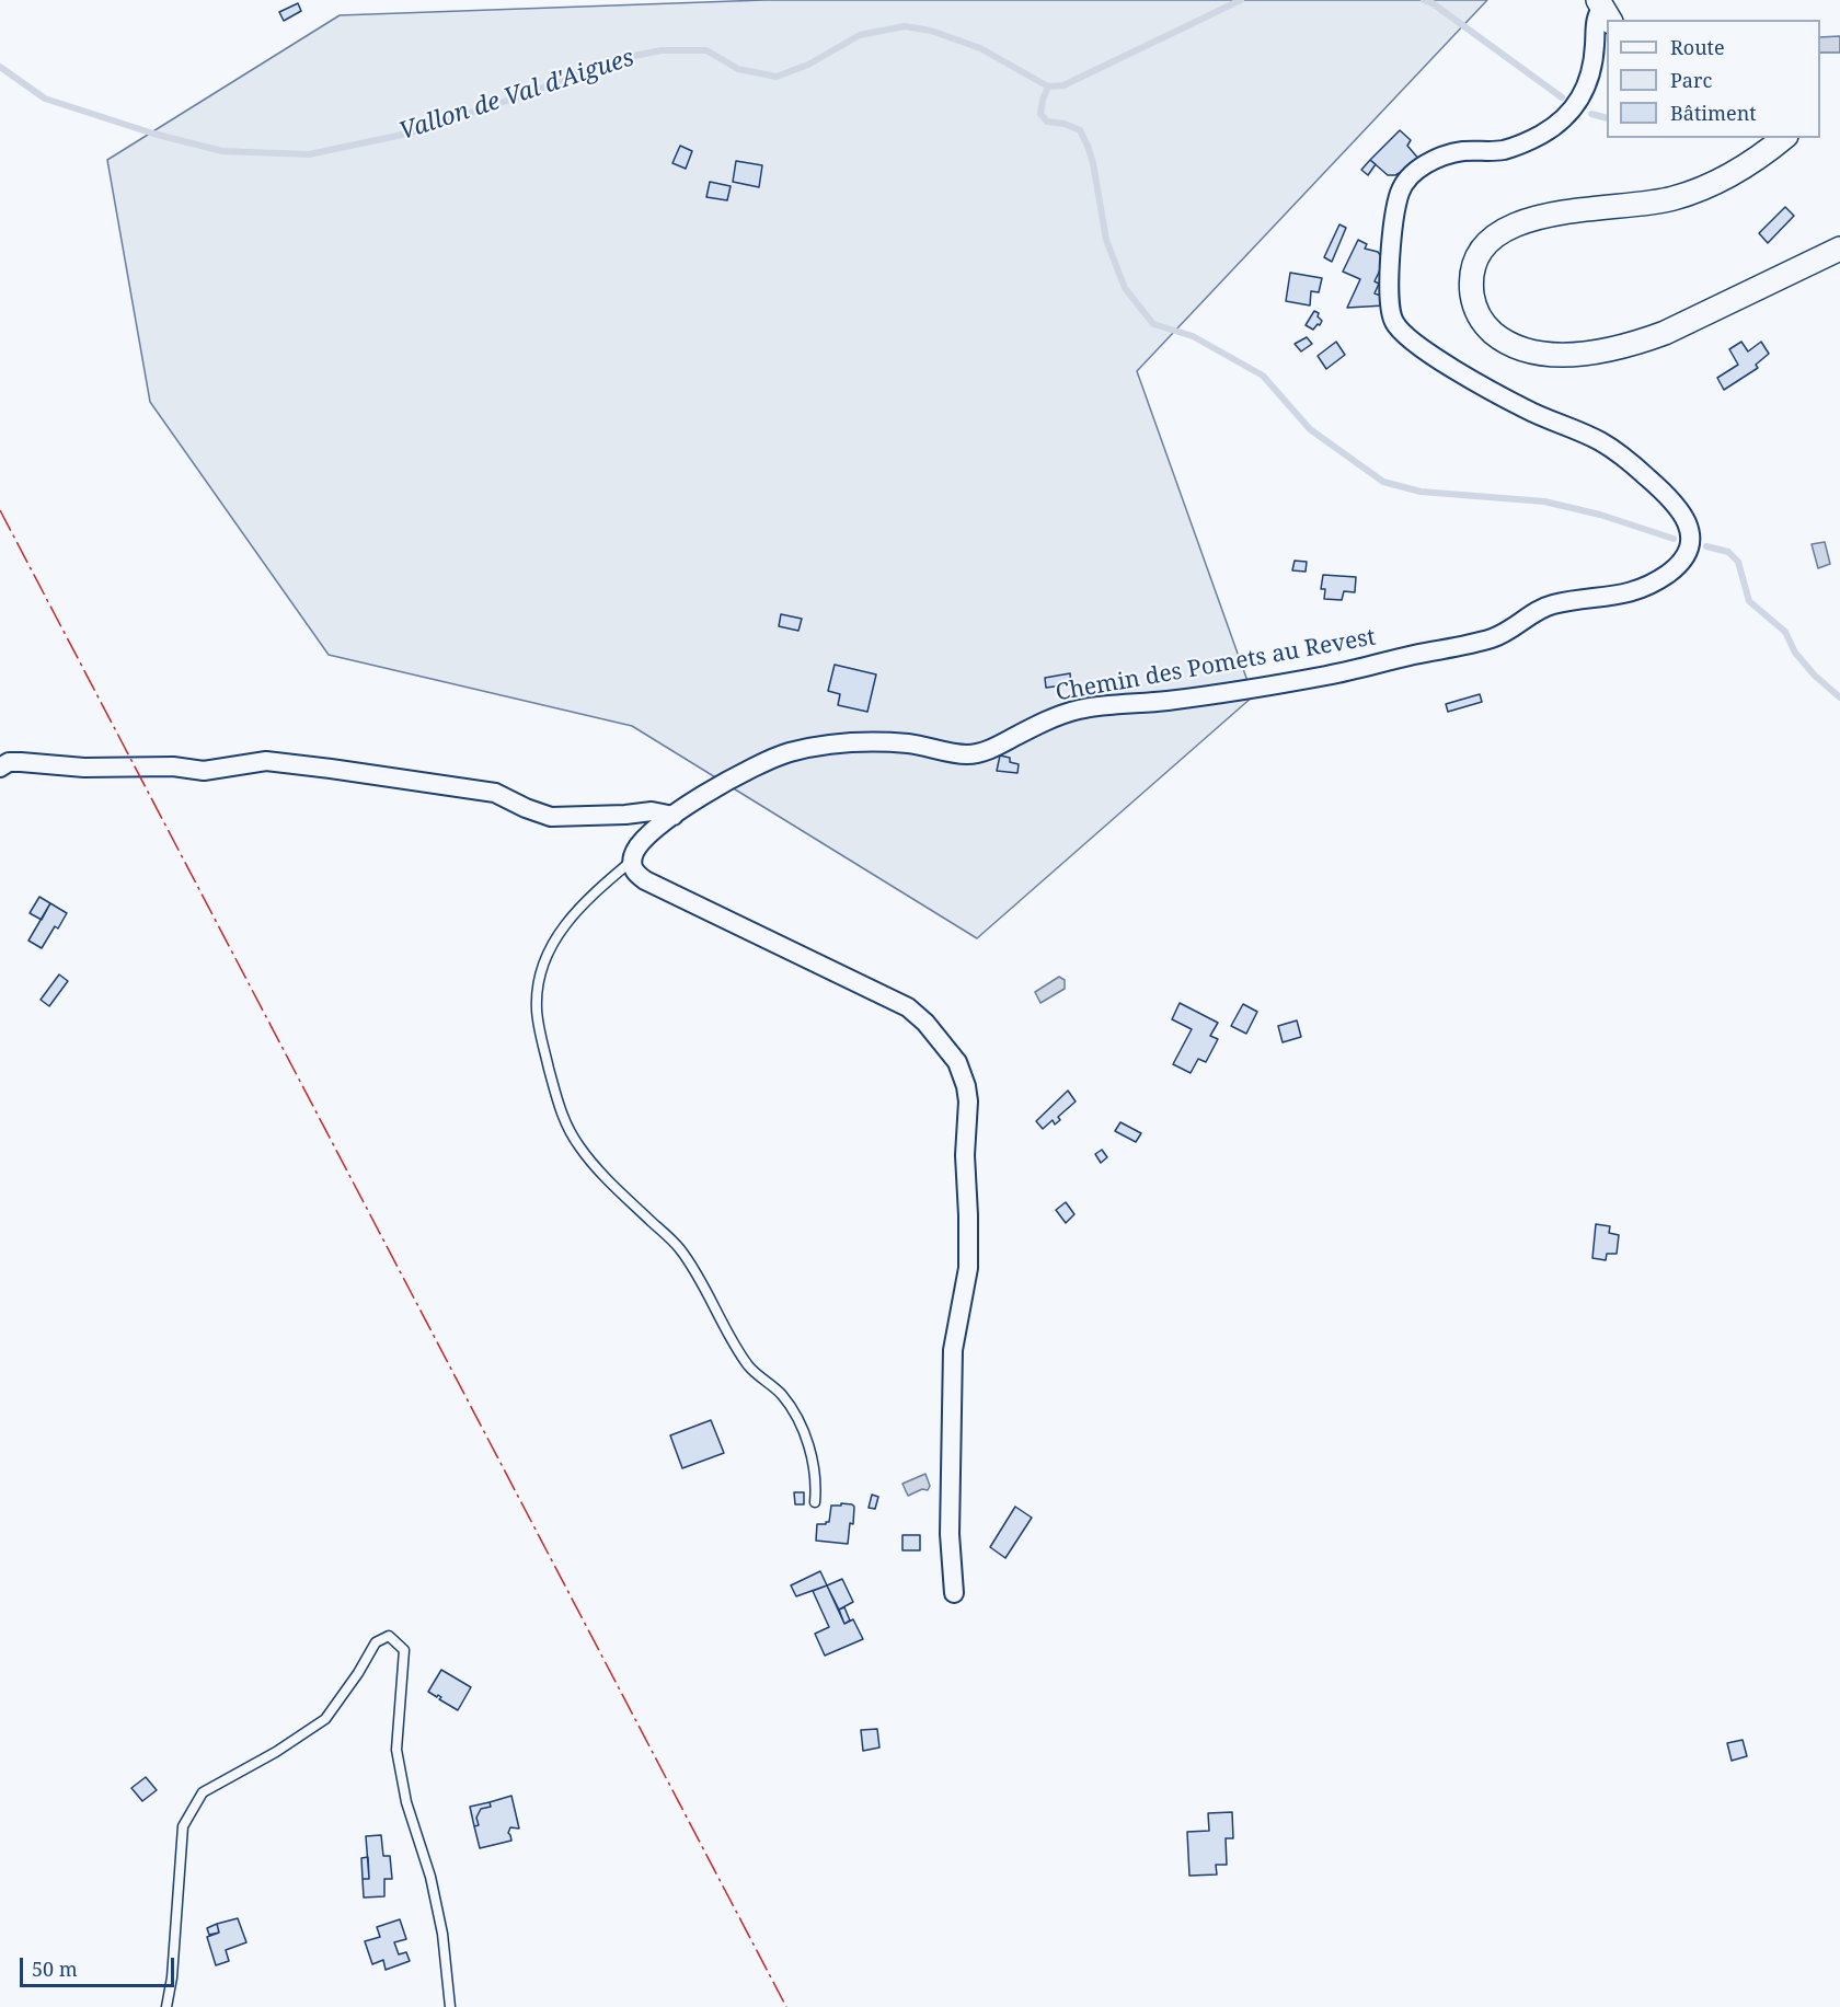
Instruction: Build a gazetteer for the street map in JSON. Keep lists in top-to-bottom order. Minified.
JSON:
{"streets":{"street":["Chemin des Pomets au Revest"]},"water":["Vallon de Val d'Aigues"],"legend":["Route","Parc","Bâtiment"],"scale_bar":"50 m"}
